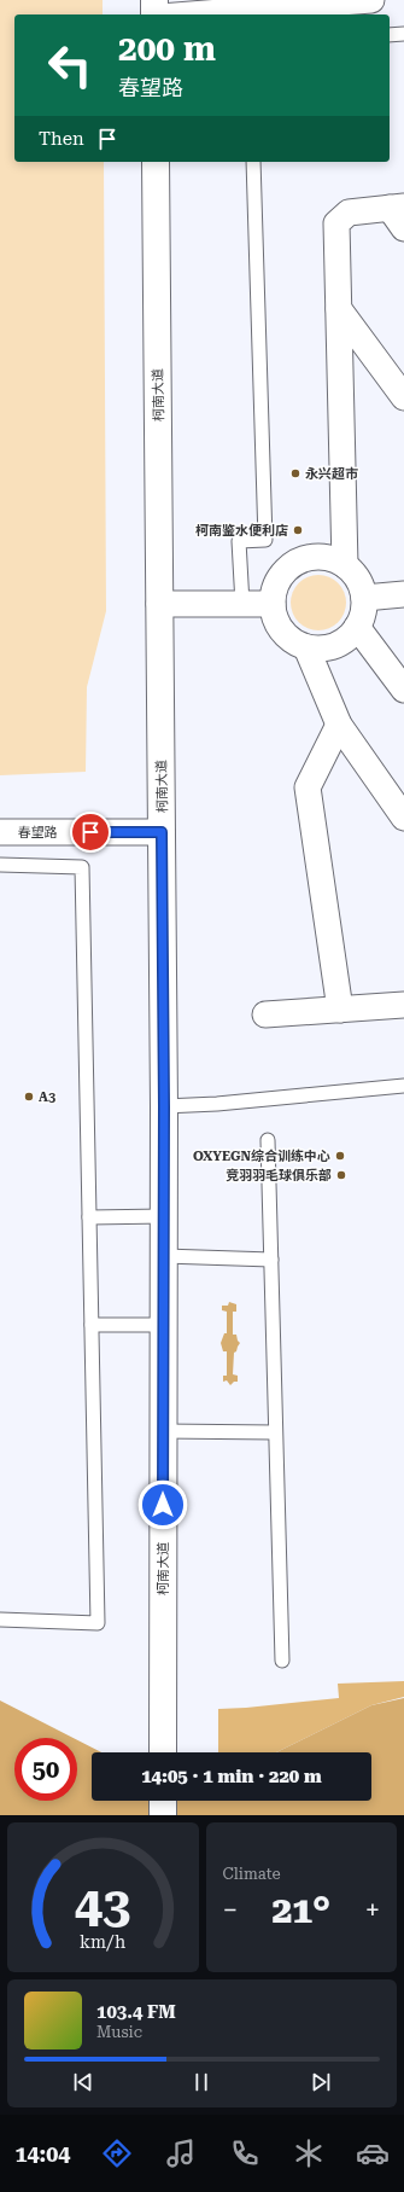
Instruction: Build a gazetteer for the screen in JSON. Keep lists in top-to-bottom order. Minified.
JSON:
{"streets":{"main road":["柯南大道"],"street":["春望路"]},"crossings":[["柯南大道","春望路"]],"places":["永兴超市","柯南鉴水便利店","A3","OXYEGN综合训练中心","竞羽羽毛球俱乐部"],"page":{"turn":["200 m","春望路"],"then":"Then","limit":"50","trip":"14:05 · 1 min · 220 m","tile":"Climate","heat":["−","21°","+"],"song":["103.4 FM","Music"],"tabs":"14:04","gauge":["43","km/h"]}}
